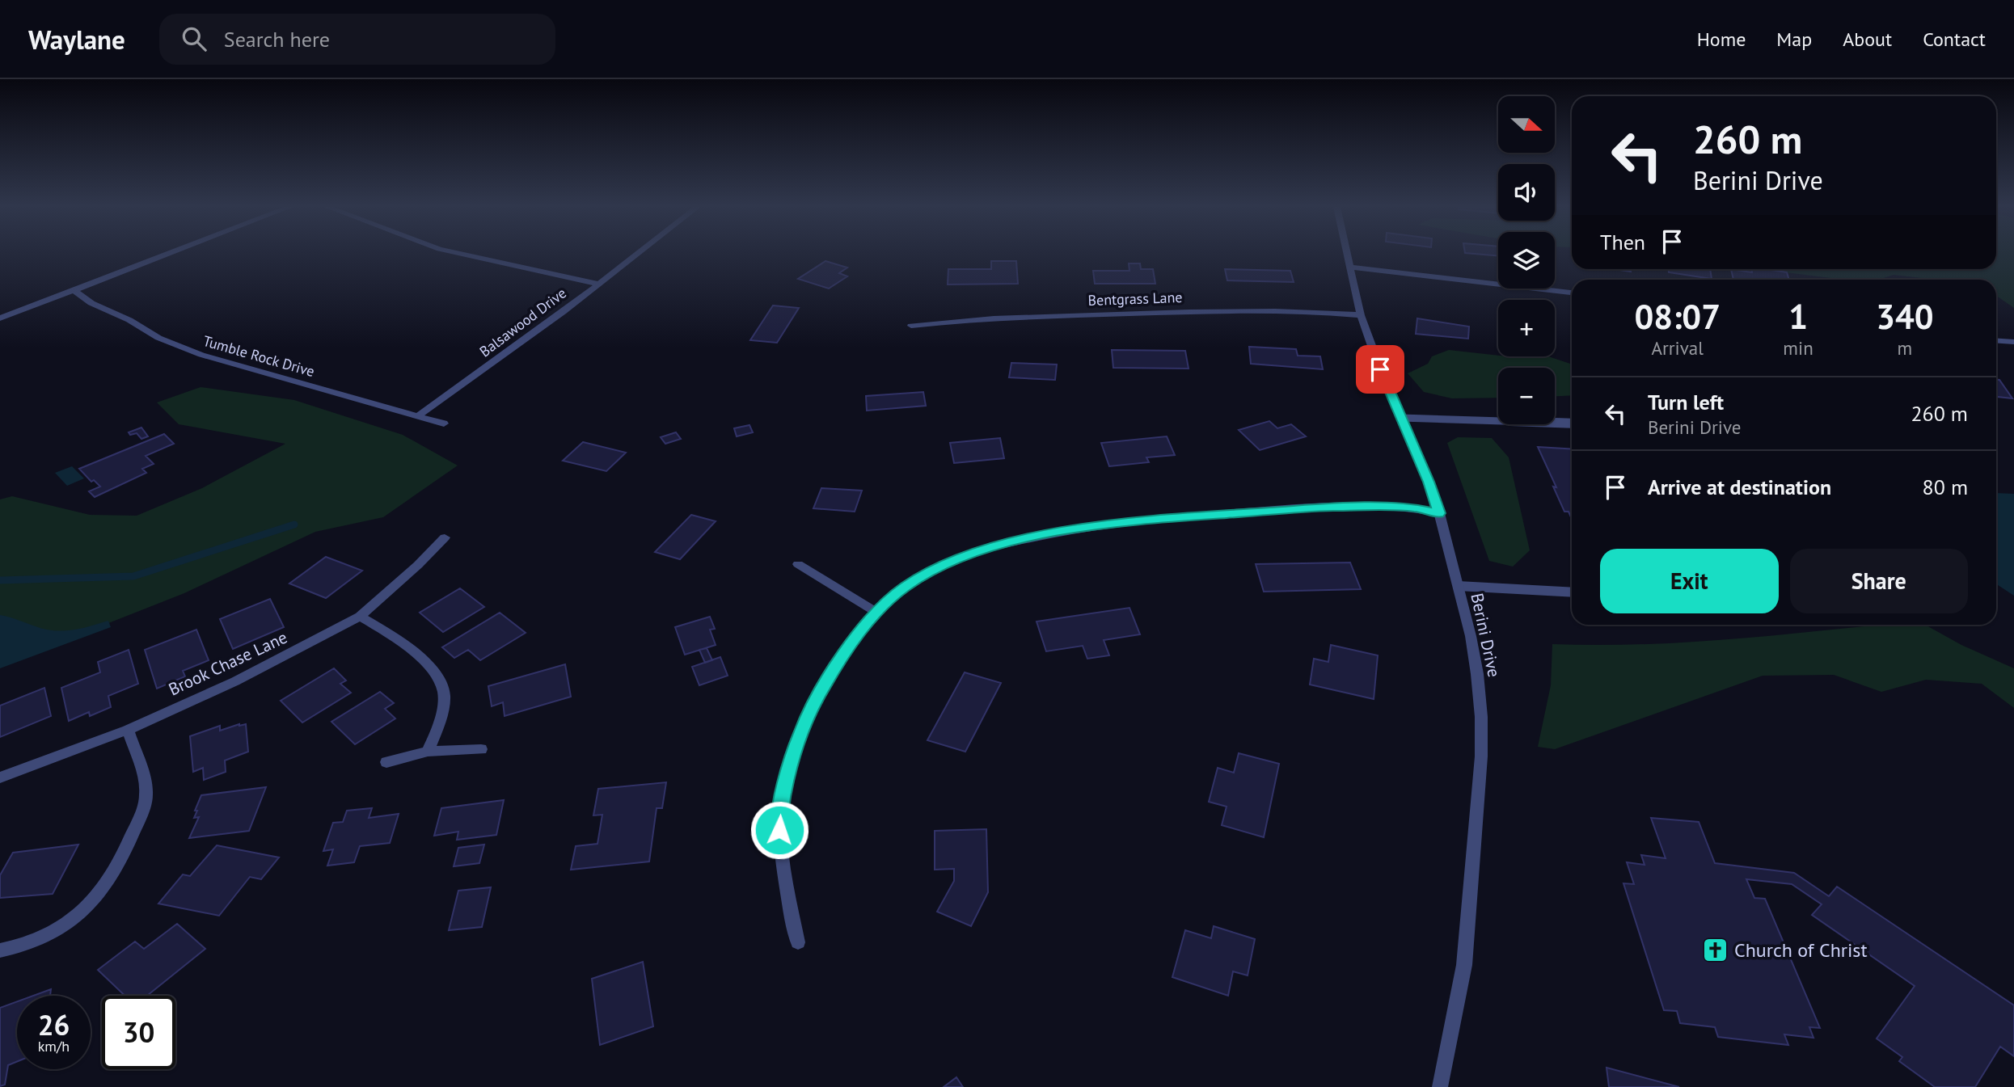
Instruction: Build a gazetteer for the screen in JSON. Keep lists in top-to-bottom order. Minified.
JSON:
{"streets":{"street":["Bentgrass Lane","Balsawood Drive","Tumble Rock Drive","Berini Drive","Brook Chase Lane"]},"crossings":[["Bentgrass Lane","Berini Drive"],["Balsawood Drive","Tumble Rock Drive"]],"places":{"church":["Church of Christ"]},"north":"right","page":{"header":"Waylane","search":"Search here","nav":["Home","Map","About","Contact"],"map_buttons":["+","−"],"turn":["260 m","Berini Drive"],"then":"Then","eta":["08:07","Arrival","1","min","340","m"],"list":[{"name":"Turn left","note":"Berini Drive","value":"260 m"},{"name":"Arrive at destination","value":"80 m"}],"buttons":["Exit","Share"],"speed":"26 km/h","limit":"30"}}
